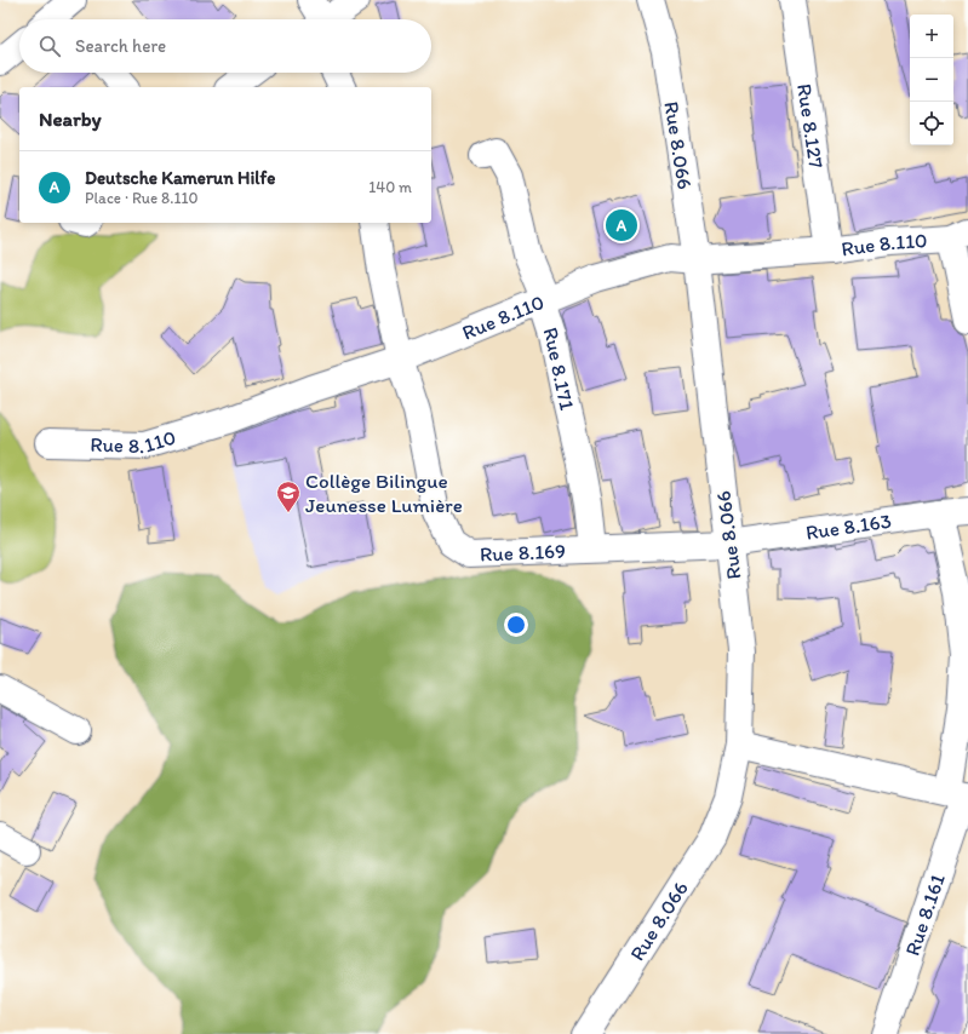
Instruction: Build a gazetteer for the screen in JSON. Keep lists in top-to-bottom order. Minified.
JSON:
{"streets":{"street":["Rue 8.127","Rue 8.066","Rue 8.110","Rue 8.171","Rue 8.163","Rue 8.169","Rue 8.161"]},"crossings":[["Rue 8.127","Rue 8.110"],["Rue 8.066","Rue 8.110"],["Rue 8.066","Rue 8.163"],["Rue 8.066","Rue 8.169"],["Rue 8.110","Rue 8.171"],["Rue 8.110","Rue 8.169"],["Rue 8.171","Rue 8.169"],["Rue 8.163","Rue 8.169"],["Rue 8.163","Rue 8.161"]],"places":{"school or university":["Collège Bilingue Jeunesse Lumière"]},"page":{"map_buttons":["+","−"],"search":"Search here","heading":"Nearby","list":[{"mark":"A","name":"Deutsche Kamerun Hilfe","note":"Place · Rue 8.110","value":"140 m"}],"pins":"A"}}
